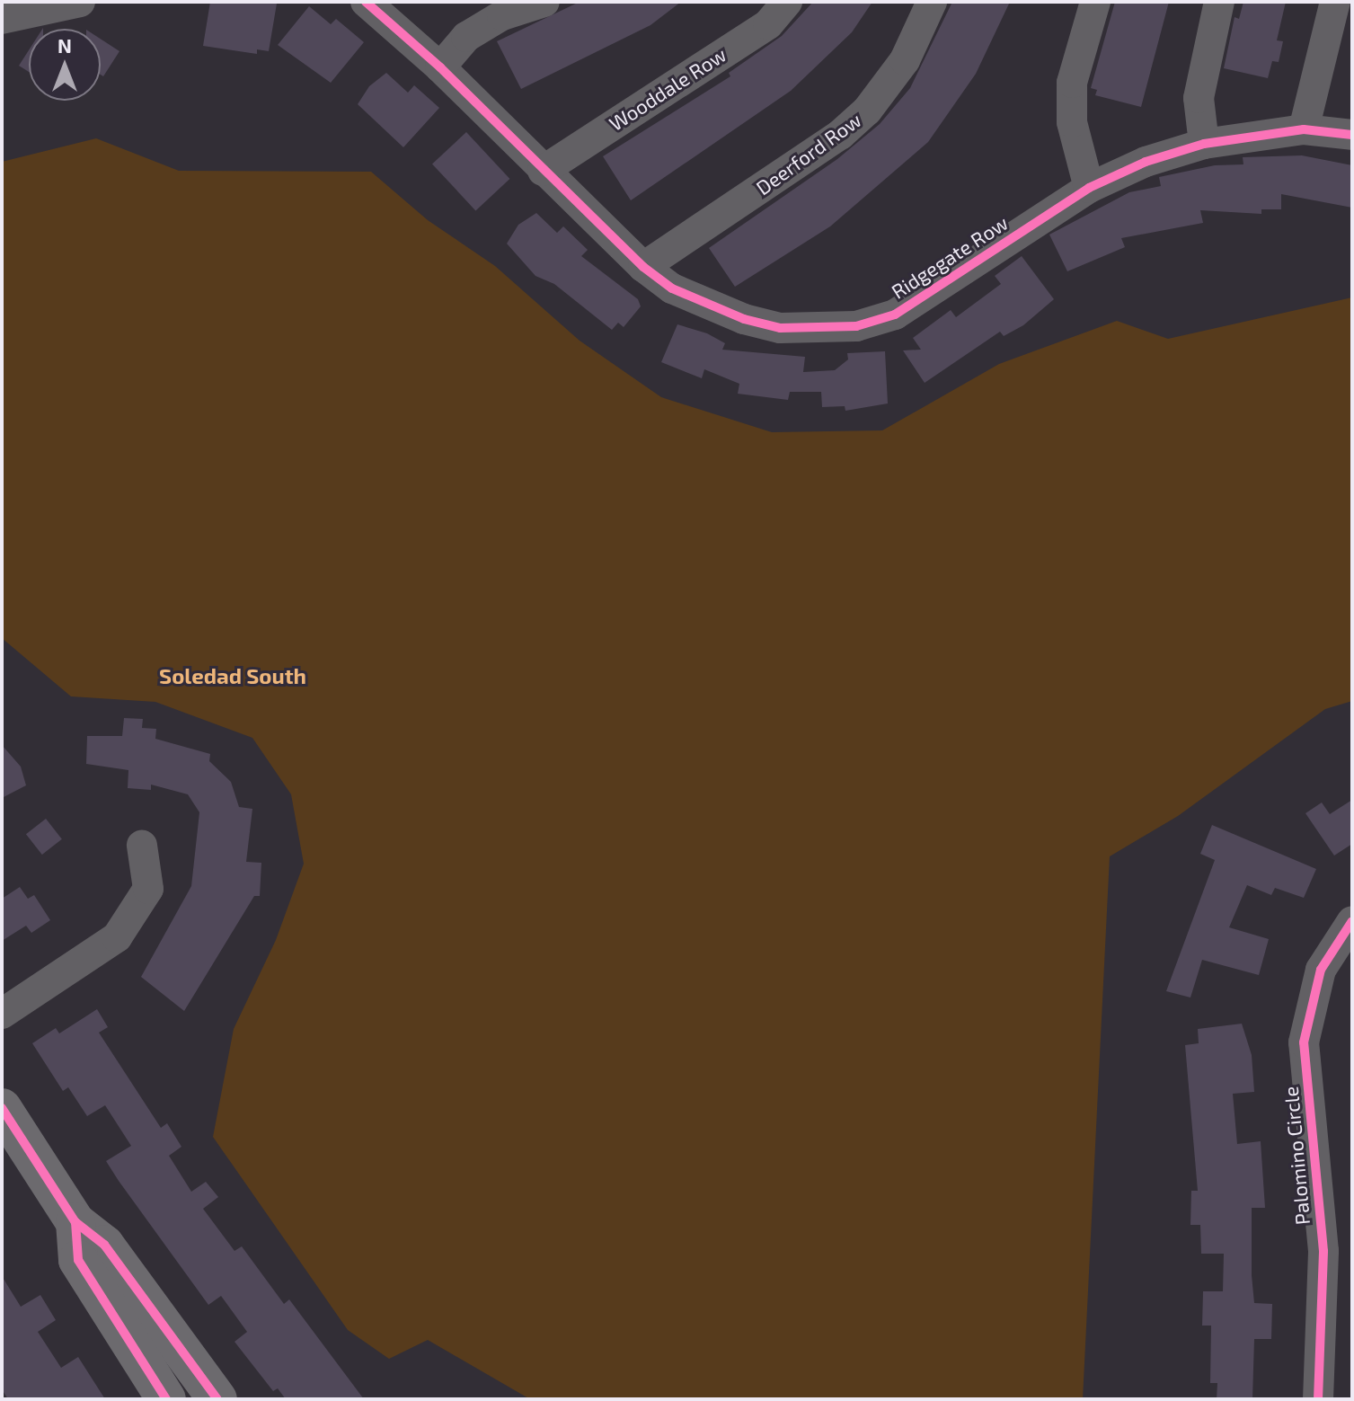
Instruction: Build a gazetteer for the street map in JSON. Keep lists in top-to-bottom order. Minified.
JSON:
{"streets":{"street":["Wooddale Row","Deerford Row","Ridgegate Row","Palomino Circle"]},"crossings":[["Wooddale Row","Ridgegate Row"],["Deerford Row","Ridgegate Row"]],"districts":["Soledad South"],"north":"top"}
